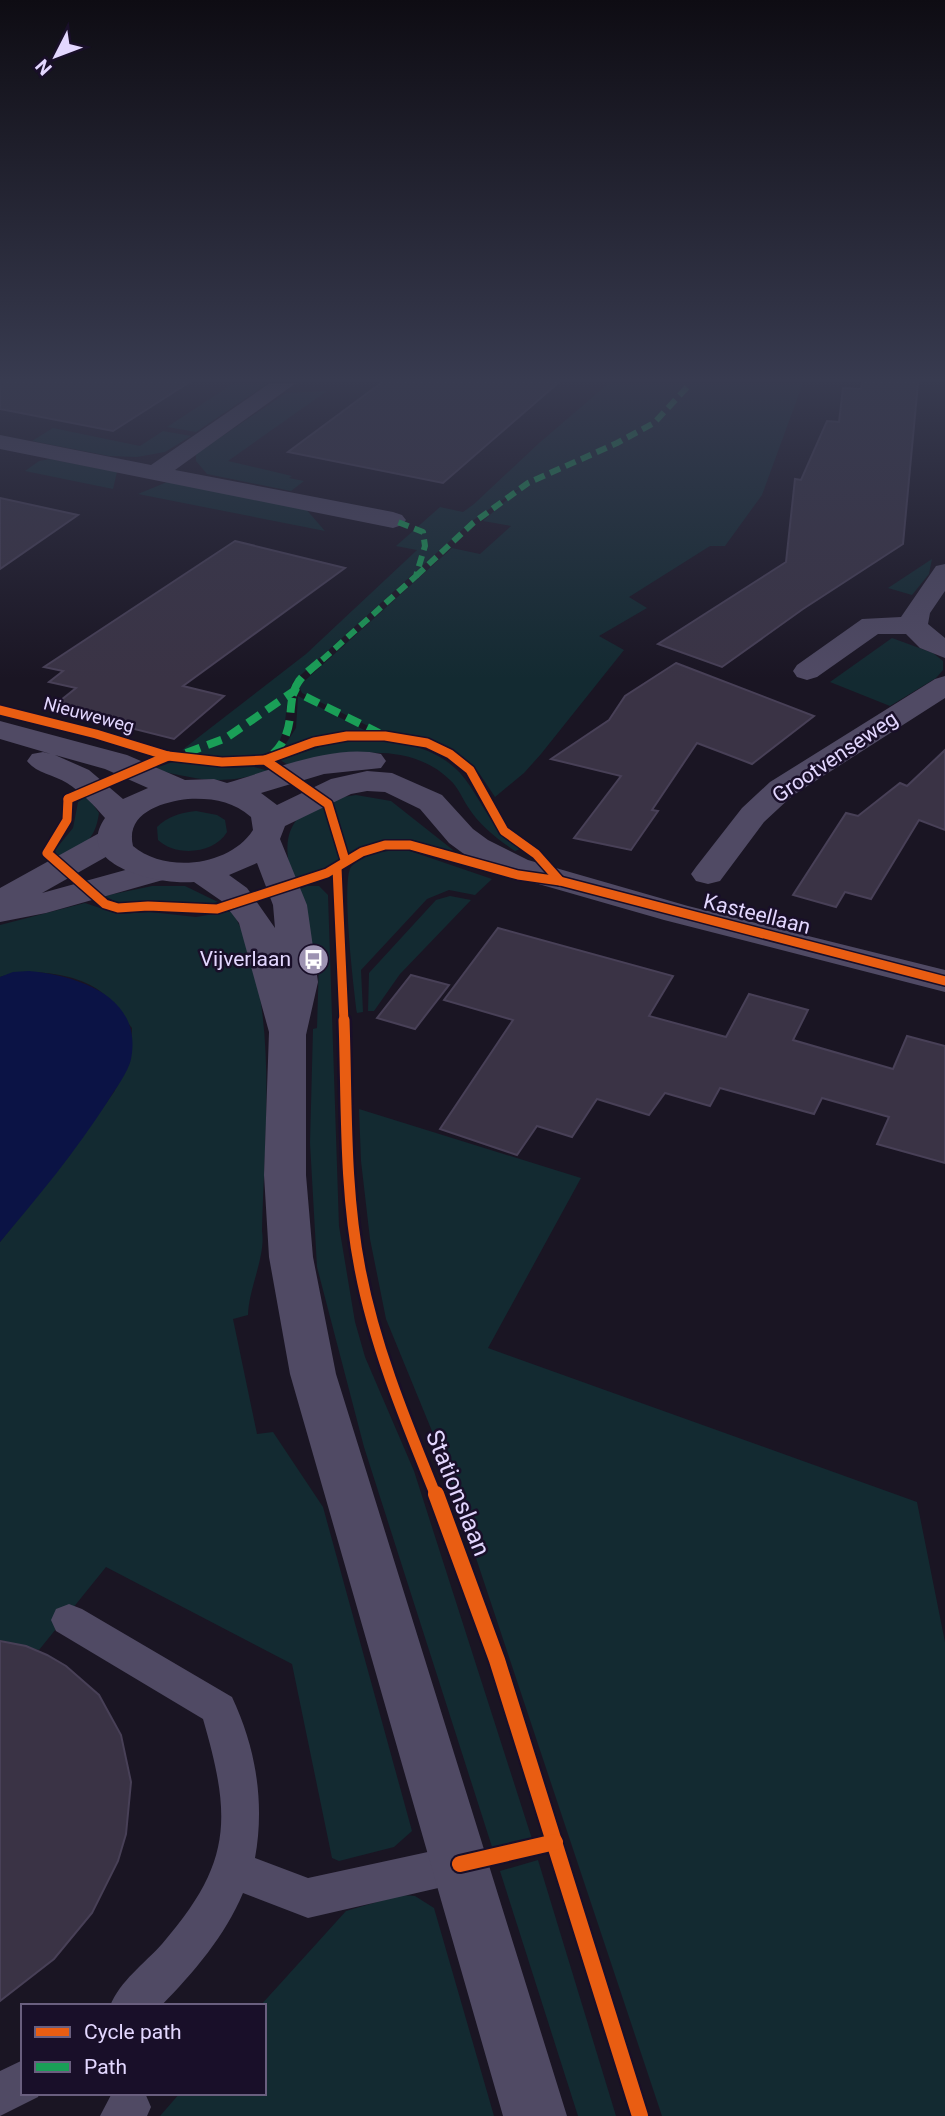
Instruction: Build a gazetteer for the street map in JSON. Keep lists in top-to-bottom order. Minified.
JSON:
{"streets":{"street":["Nieuweweg","Grootvenseweg","Kasteellaan"],"cycle path":["Stationslaan"]},"places":{"bus stop":["Vijverlaan"]},"legend":["Cycle path","Path"],"north":"bottom left"}
